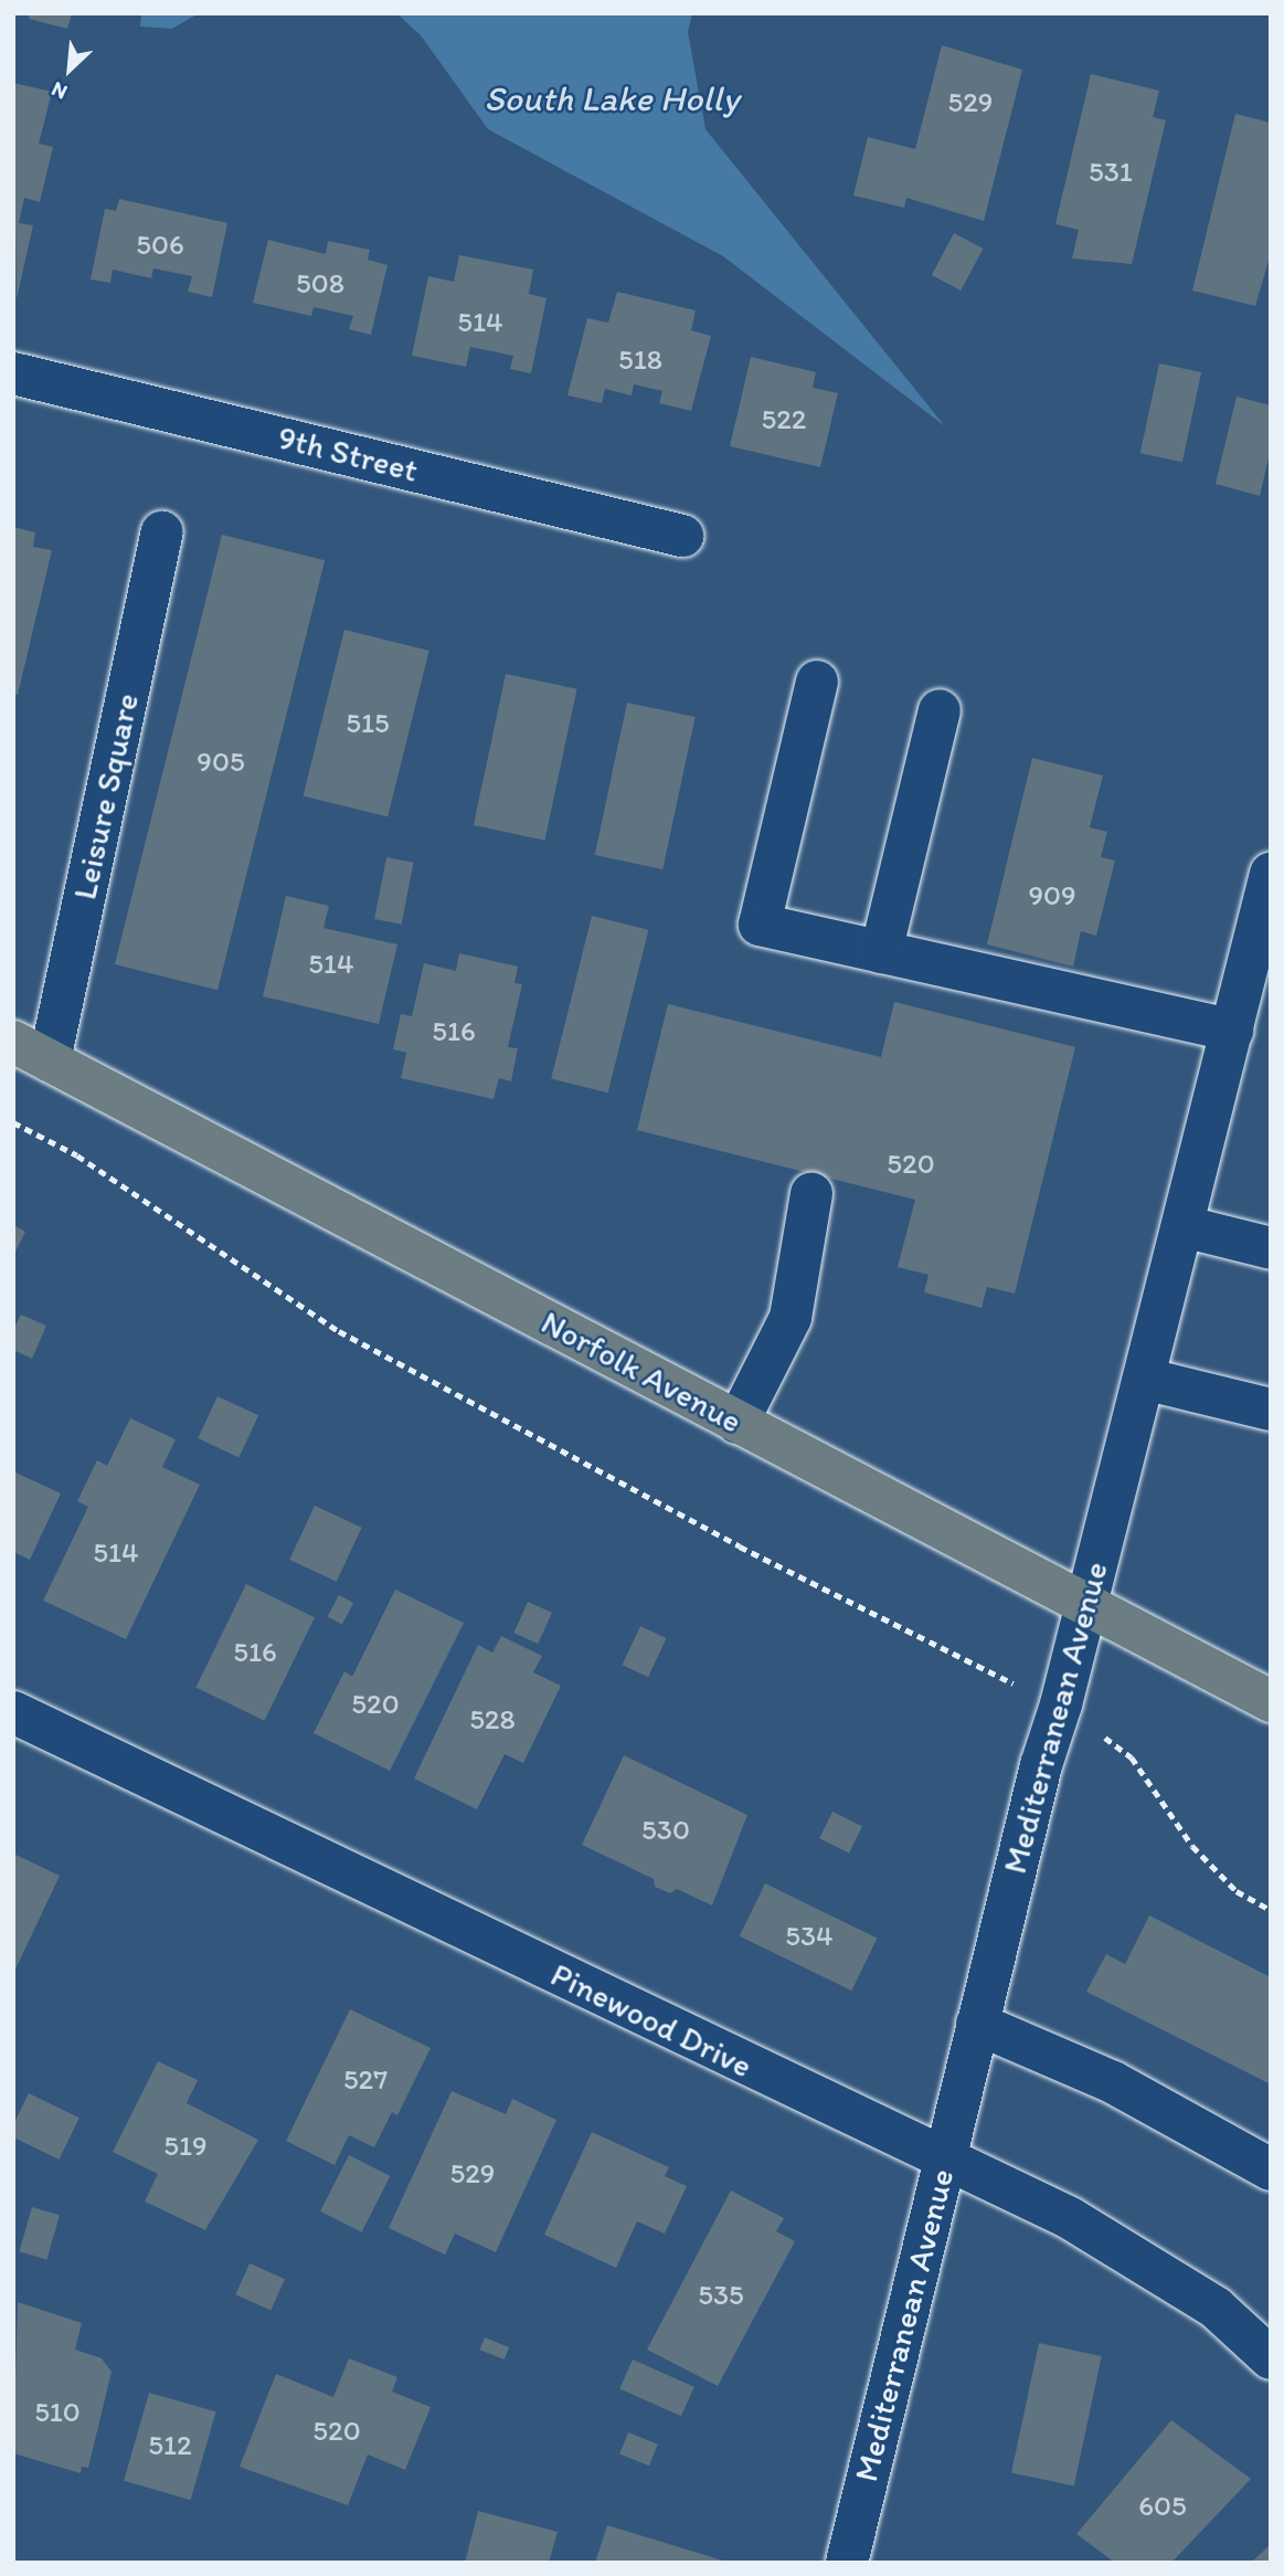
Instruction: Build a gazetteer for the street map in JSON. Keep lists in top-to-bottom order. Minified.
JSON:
{"streets":{"main road":["Norfolk Avenue"],"street":["9th Street","Leisure Square","Mediterranean Avenue","Pinewood Drive"]},"crossings":[["Leisure Square","Norfolk Avenue"],["Norfolk Avenue","Mediterranean Avenue"],["Mediterranean Avenue","Pinewood Drive"]],"water":["South Lake Holly"],"house_numbers":["529","531","506","508","514","518","522","515","905","909","514","516","520","514","516","520","528","530","534","527","519","529","535","510","520","512","605"],"north":"bottom left"}
